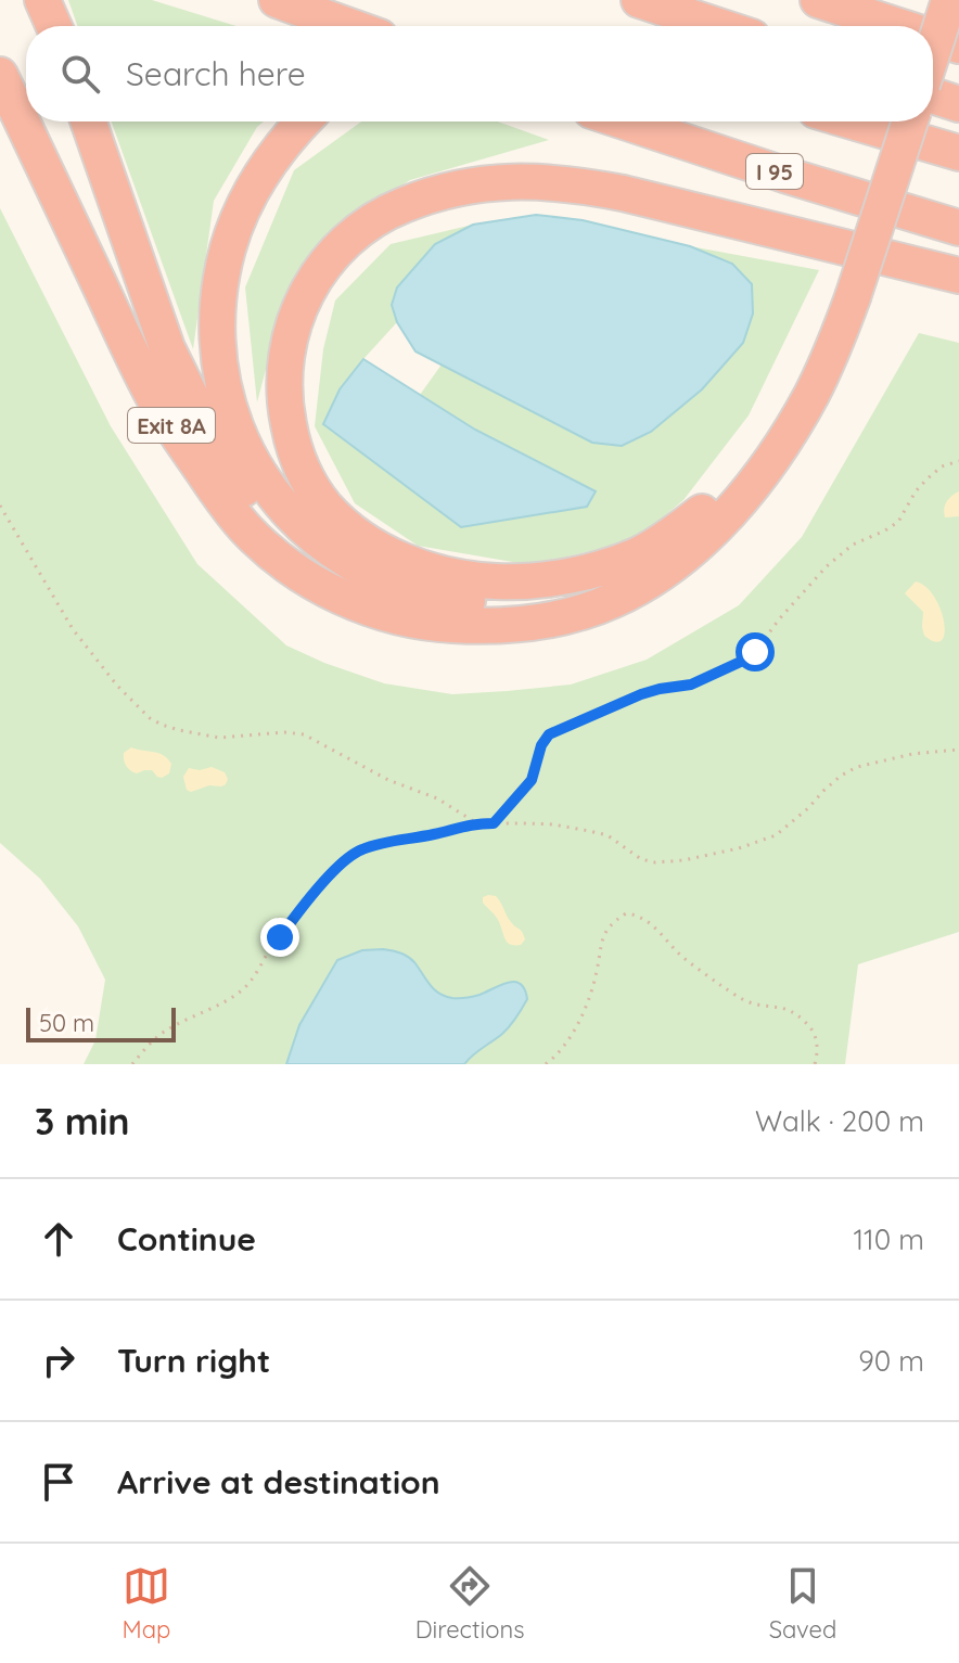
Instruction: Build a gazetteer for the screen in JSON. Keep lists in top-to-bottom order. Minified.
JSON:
{"streets":{"highway":["I 95","Exit 8A"]},"scale_bar":"50 m","page":{"search":"Search here","scale":"50 m","heading":["3 min","Walk · 200 m"],"list":[["Continue","110 m"],["Turn right","90 m"],"Arrive at destination"],"nav":["Map","Directions","Saved"]}}
